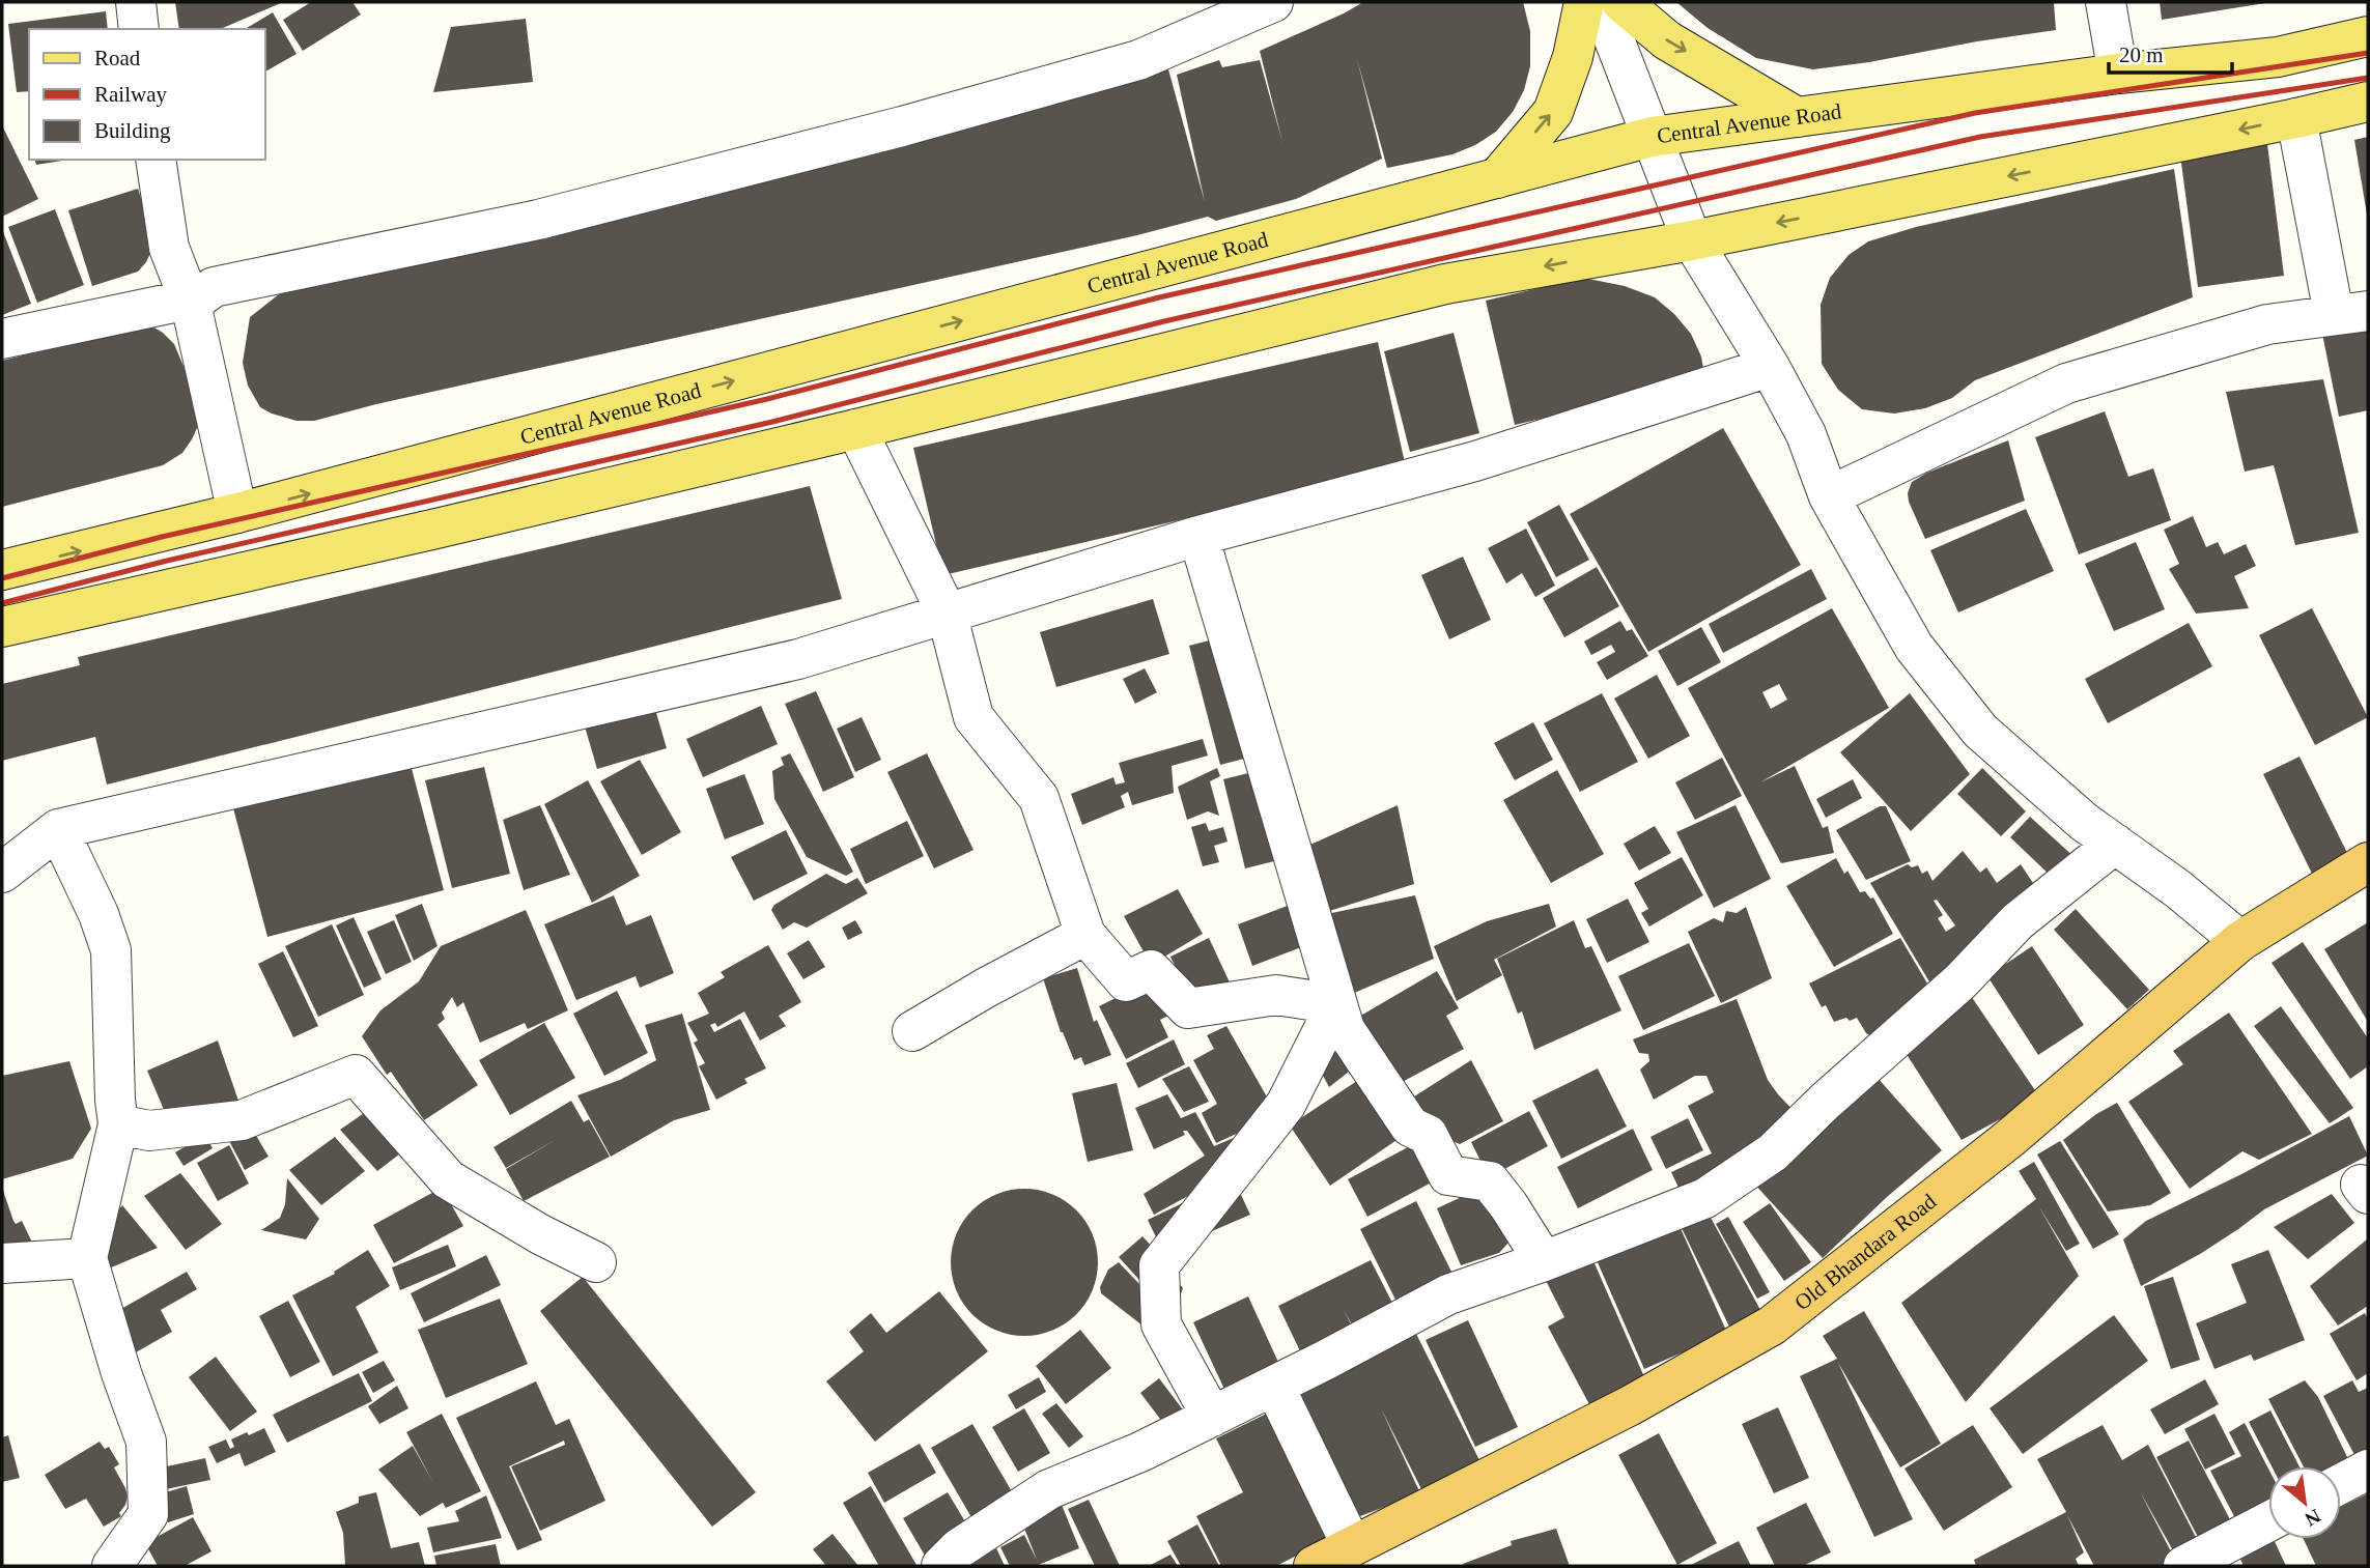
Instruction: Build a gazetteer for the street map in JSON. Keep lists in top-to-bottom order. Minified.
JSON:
{"streets":{"highway":["Old Bhandara Road"],"main road":["Central Avenue Road"]},"legend":["Road","Railway","Building"],"scale_bar":"20 m","north":"bottom right"}
